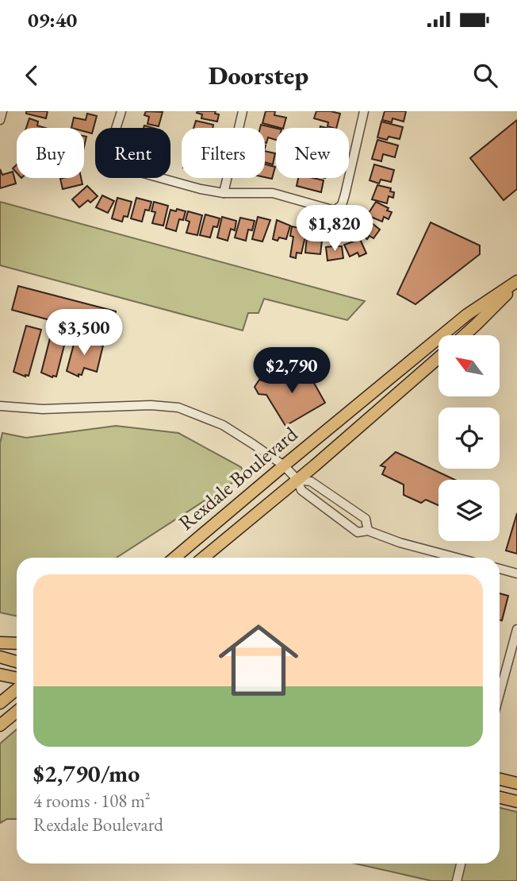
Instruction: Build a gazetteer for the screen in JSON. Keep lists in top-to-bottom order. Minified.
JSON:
{"streets":{"main road":["Rexdale Boulevard"]},"north":"top left","page":{"status":"09:40","header":"Doorstep","chip":["Buy","Rent","Filters","New"],"price":["$1,820","$3,500","$2,790"],"list":[{"name":"$2,790/mo","note":"4 rooms · 108 m² · Rexdale Boulevard"}]}}
